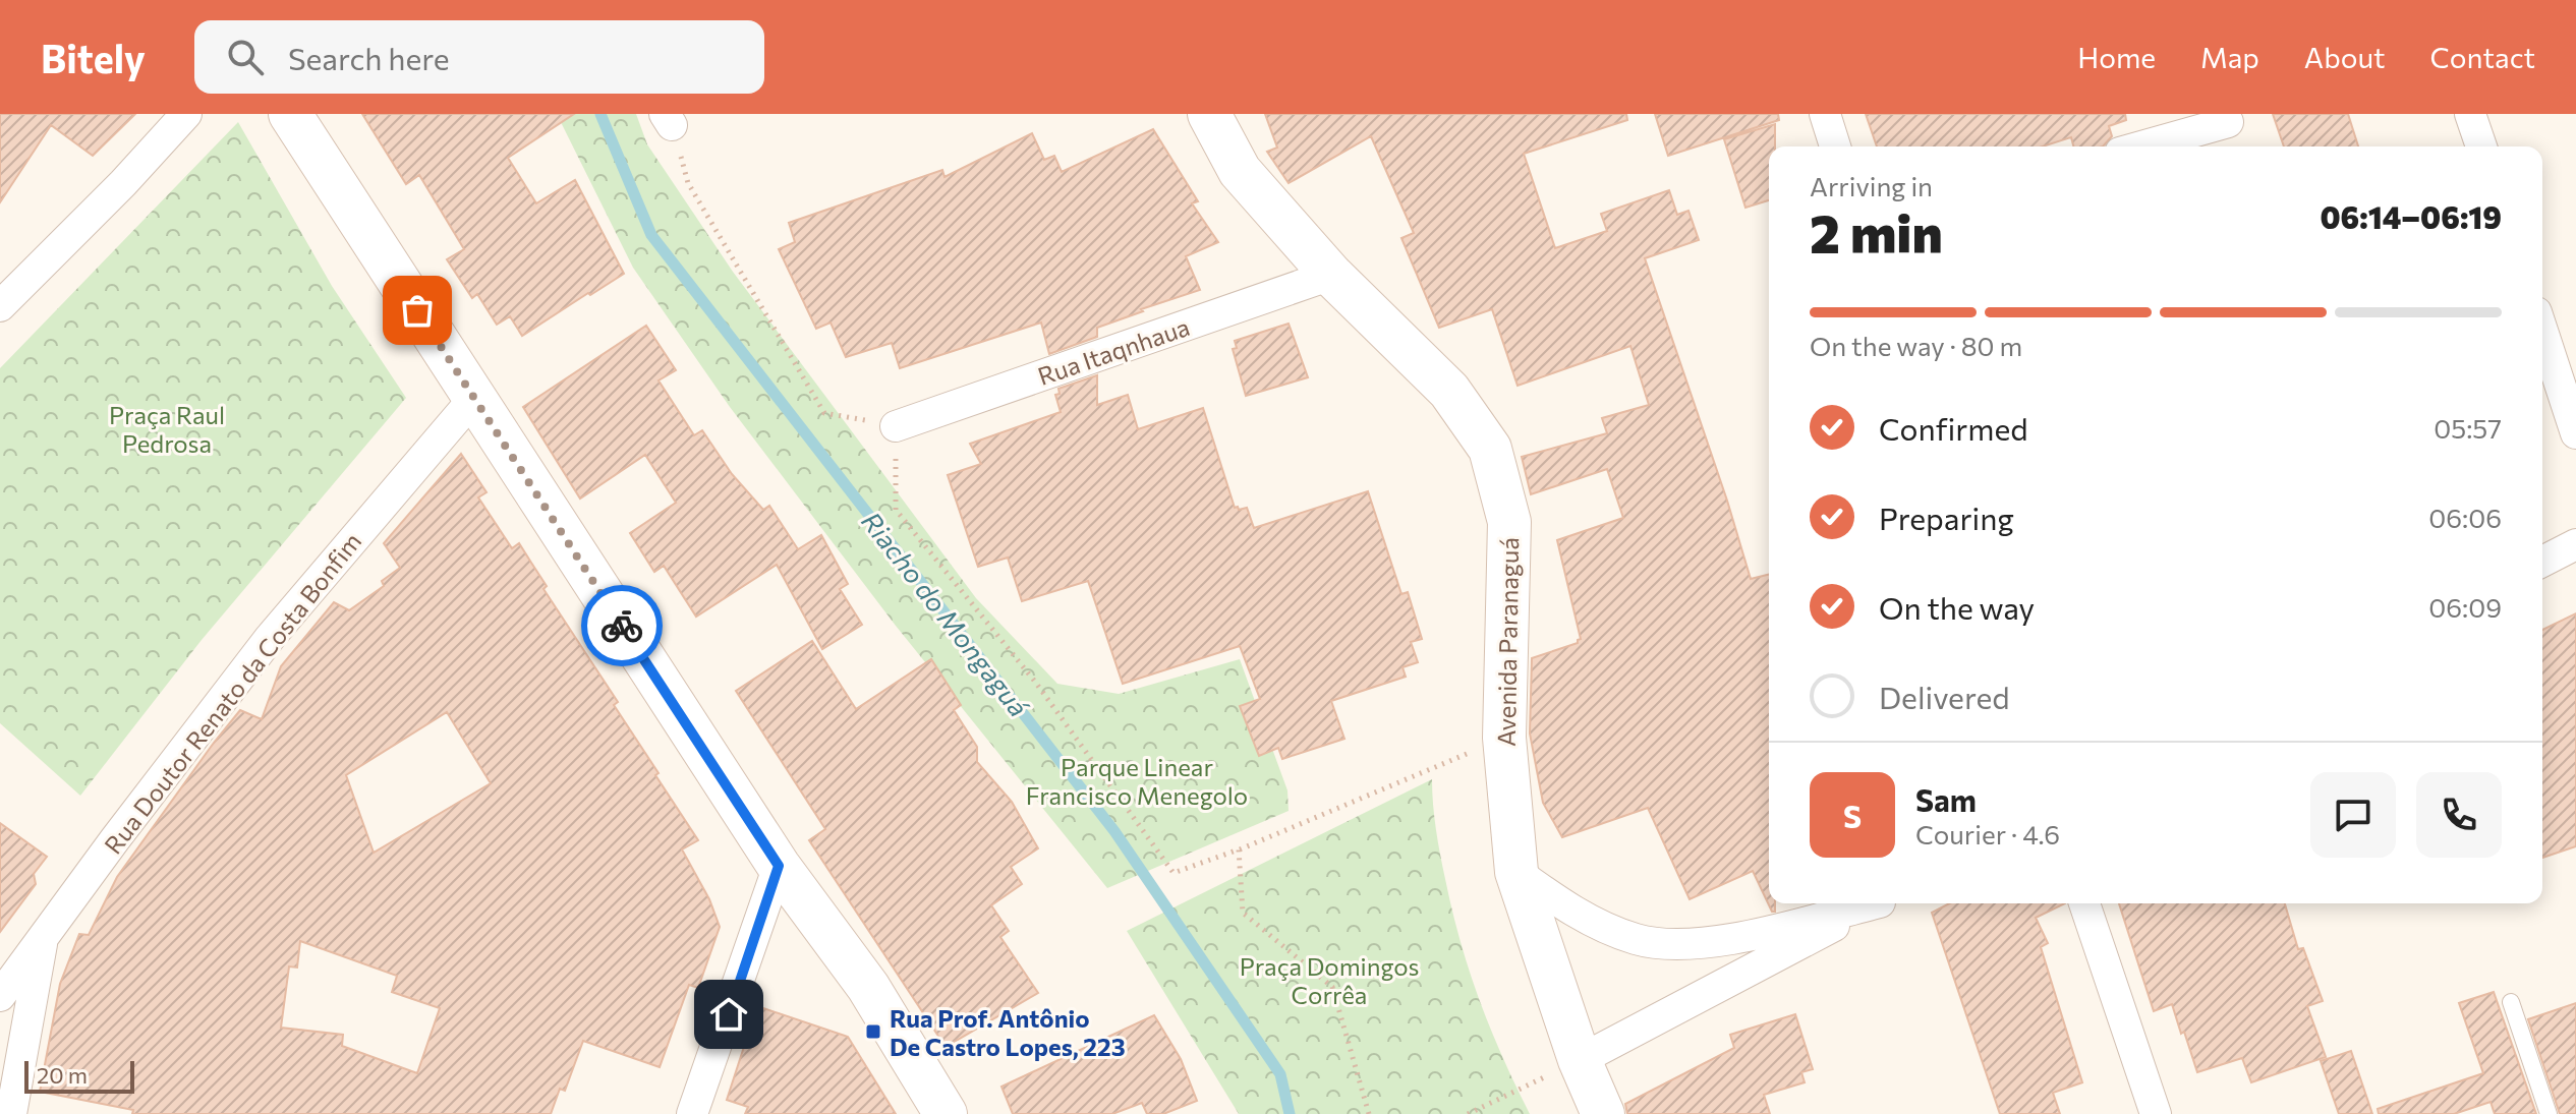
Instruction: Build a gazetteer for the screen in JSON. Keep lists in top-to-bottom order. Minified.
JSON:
{"streets":{"main road":["Avenida Paranaguá"],"street":["Rua Itaqnhaua","Rua Doutor Renato da Costa Bonfim"]},"crossings":[["Rua Itaqnhaua","Avenida Paranaguá"]],"water":["Riacho do Mongaguá"],"parks":["Praça Raul Pedrosa","Parque Linear Francisco Menegolo","Praça Domingos Corrêa"],"places":{"transit":["Rua Prof. Antônio De Castro Lopes, 223"]},"scale_bar":"20 m","page":{"header":"Bitely","search":"Search here","nav":["Home","Map","About","Contact"],"heading":["2 min","Arriving in","06:14–06:19"],"panel":["Sam","Courier · 4.6"],"bar":"On the way · 80 m","list":[["Confirmed","05:57"],["Preparing","06:06"],["On the way","06:09"],"Delivered"],"round":"S","scale":"20 m"}}
